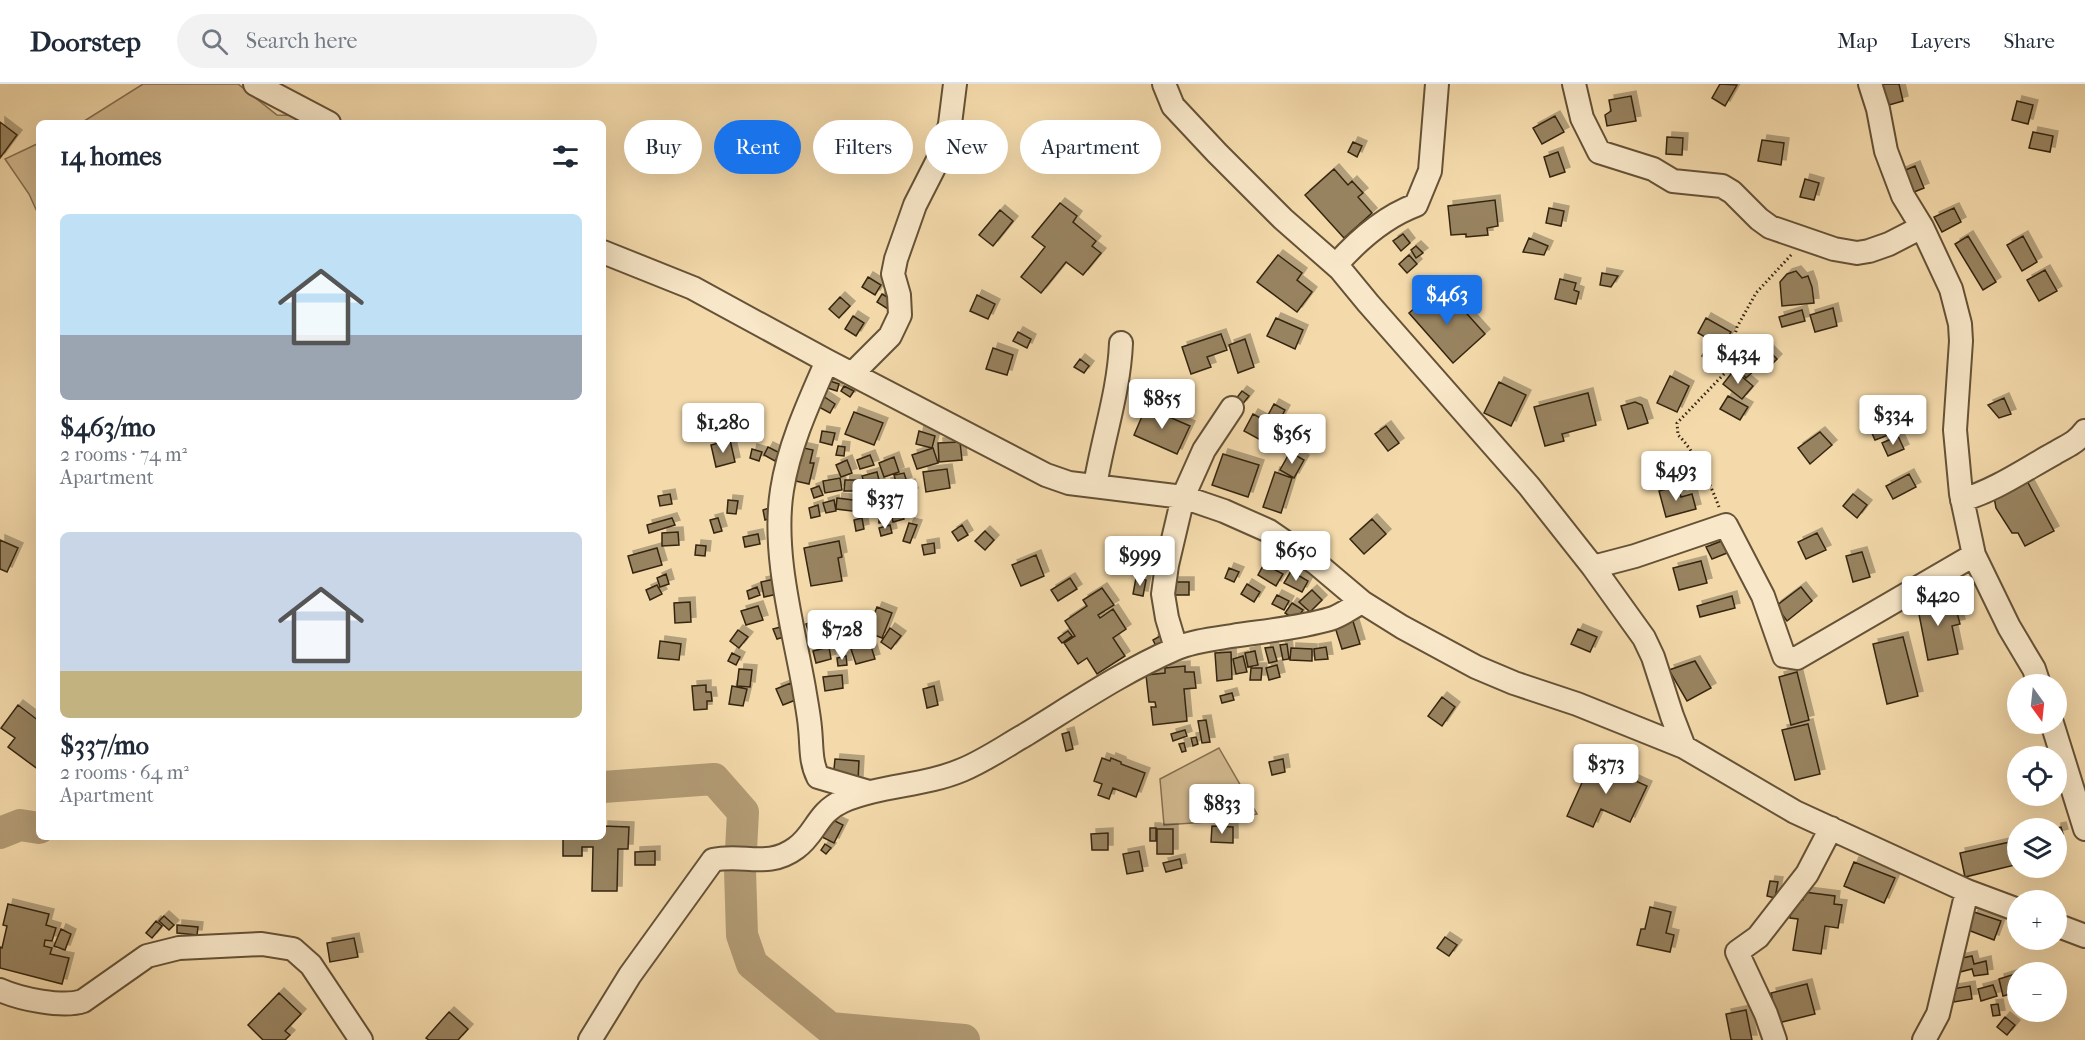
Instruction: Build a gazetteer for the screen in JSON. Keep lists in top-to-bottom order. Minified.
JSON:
{"north":"bottom","page":{"header":"Doorstep","search":"Search here","nav":["Map","Layers","Share"],"chip":["Buy","Rent","Filters","New","Apartment"],"heading":"14 homes","list":[{"name":"$463/mo","note":"2 rooms · 74 m² · Apartment"},{"name":"$337/mo","note":"2 rooms · 64 m² · Apartment"}],"price":["$463","$434","$855","$334","$1,280","$365","$493","$337","$650","$999","$420","$728","$373","$833"],"map_buttons":["+","−"]}}
